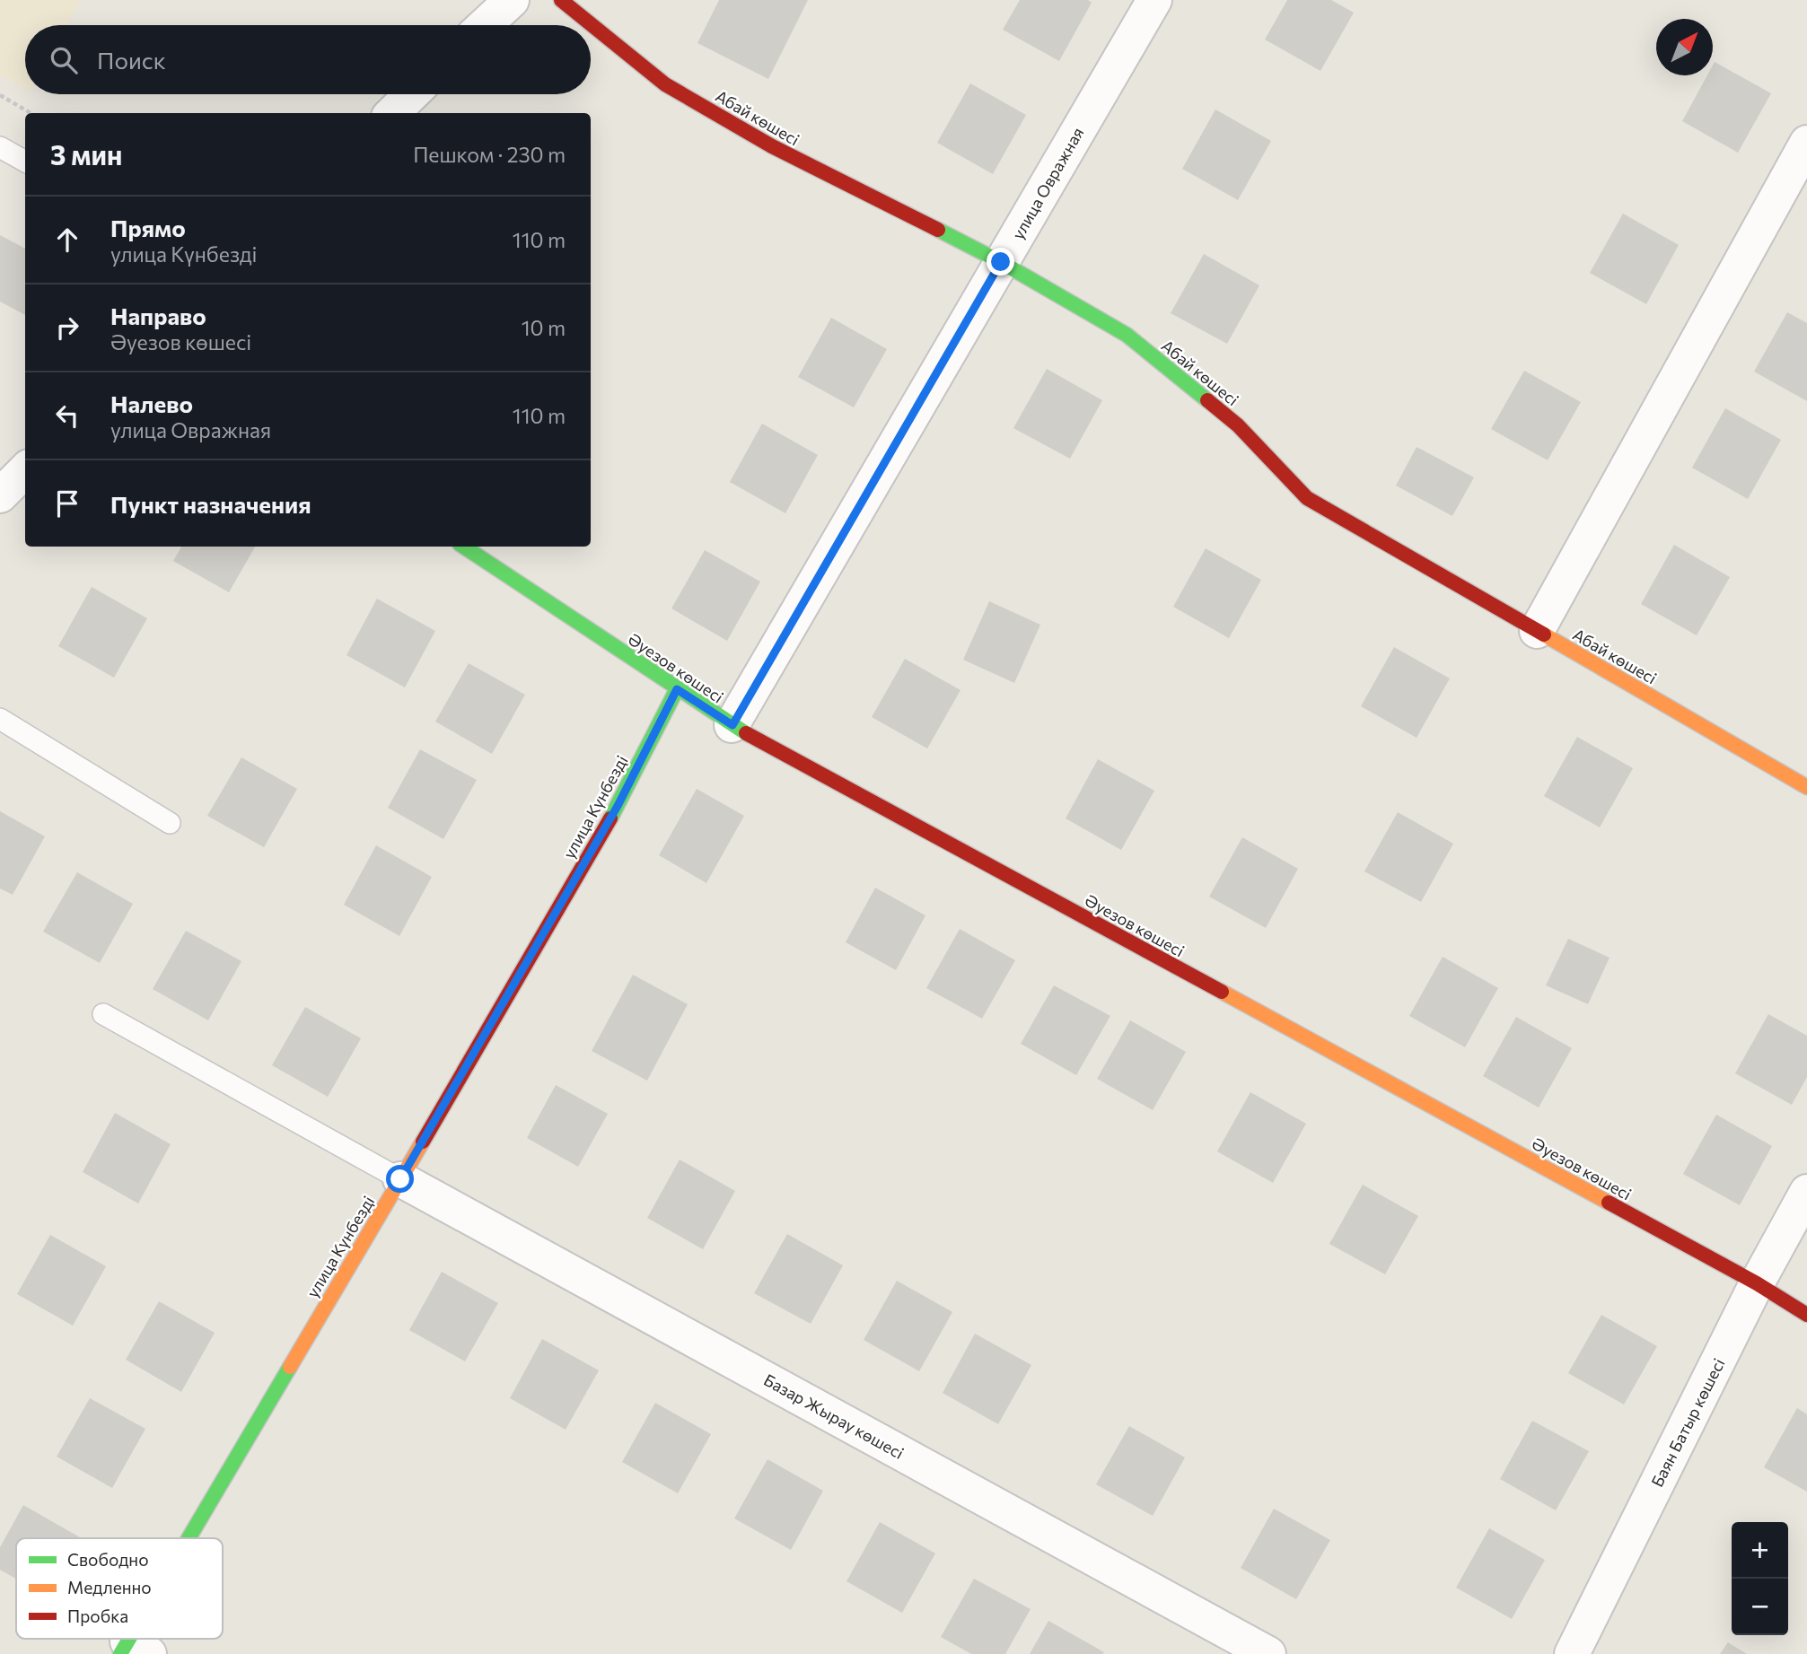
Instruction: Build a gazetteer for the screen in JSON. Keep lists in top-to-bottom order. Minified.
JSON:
{"streets":{"street":["Абай көшесі","улица Овражная","Әуезов көшесі","улица Күнбезді","Базар Жырау көшесі","Баян Батыр көшесі"]},"crossings":[["Абай көшесі","улица Овражная"],["улица Овражная","Әуезов көшесі"],["Әуезов көшесі","улица Күнбезді"],["Әуезов көшесі","Баян Батыр көшесі"],["улица Күнбезді","Базар Жырау көшесі"]],"legend":["Свободно","Медленно","Пробка"],"north":"top right","page":{"search":"Поиск","heading":["3 мин","Пешком · 230 m"],"list":[["Прямо","улица Күнбезді","110 m"],["Направо","Әуезов көшесі","10 m"],["Налево","улица Овражная","110 m"],"Пункт назначения"],"map_buttons":["+","−"]}}
